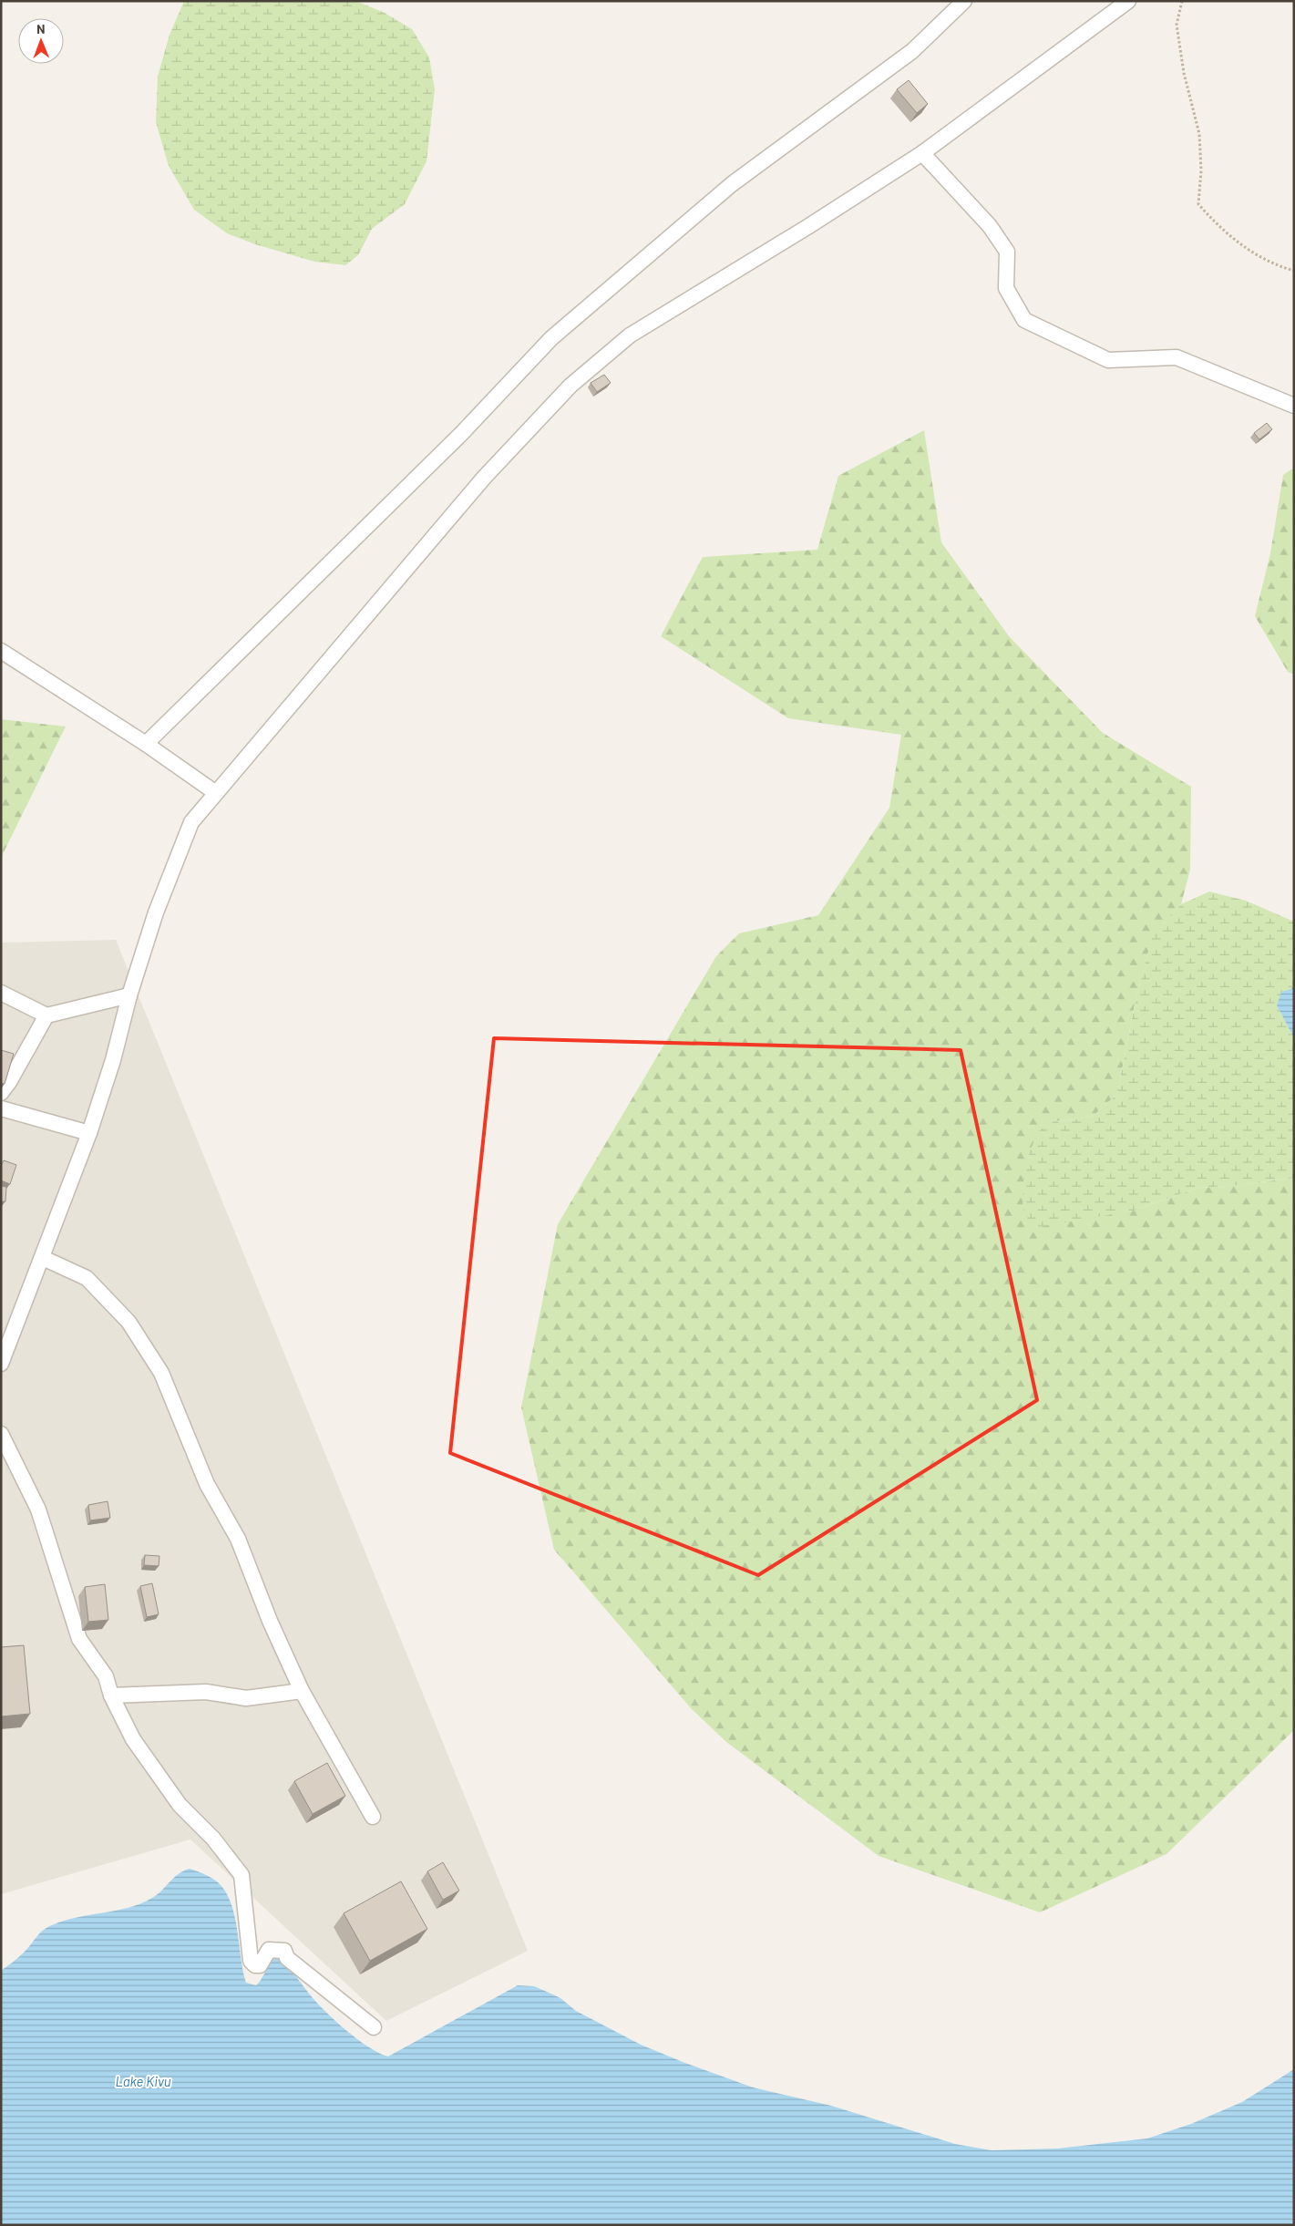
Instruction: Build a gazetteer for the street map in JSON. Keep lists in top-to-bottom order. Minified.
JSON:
{"water":["Lake Kivu"],"north":"top"}
